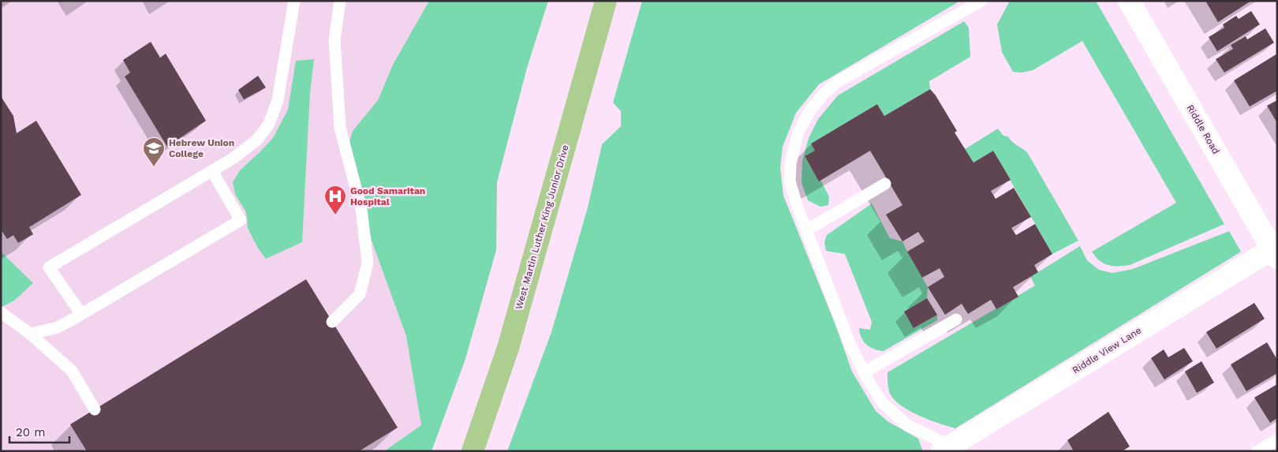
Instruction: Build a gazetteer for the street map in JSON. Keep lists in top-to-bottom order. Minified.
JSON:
{"streets":{"main road":["West Martin Luther King Junior Drive"],"street":["Riddle Road","Riddle View Lane"]},"crossings":[["Riddle Road","Riddle View Lane"]],"places":{"school or university":["Hebrew Union College"],"hospital":["Good Samaritan Hospital"]},"scale_bar":"20 m"}
